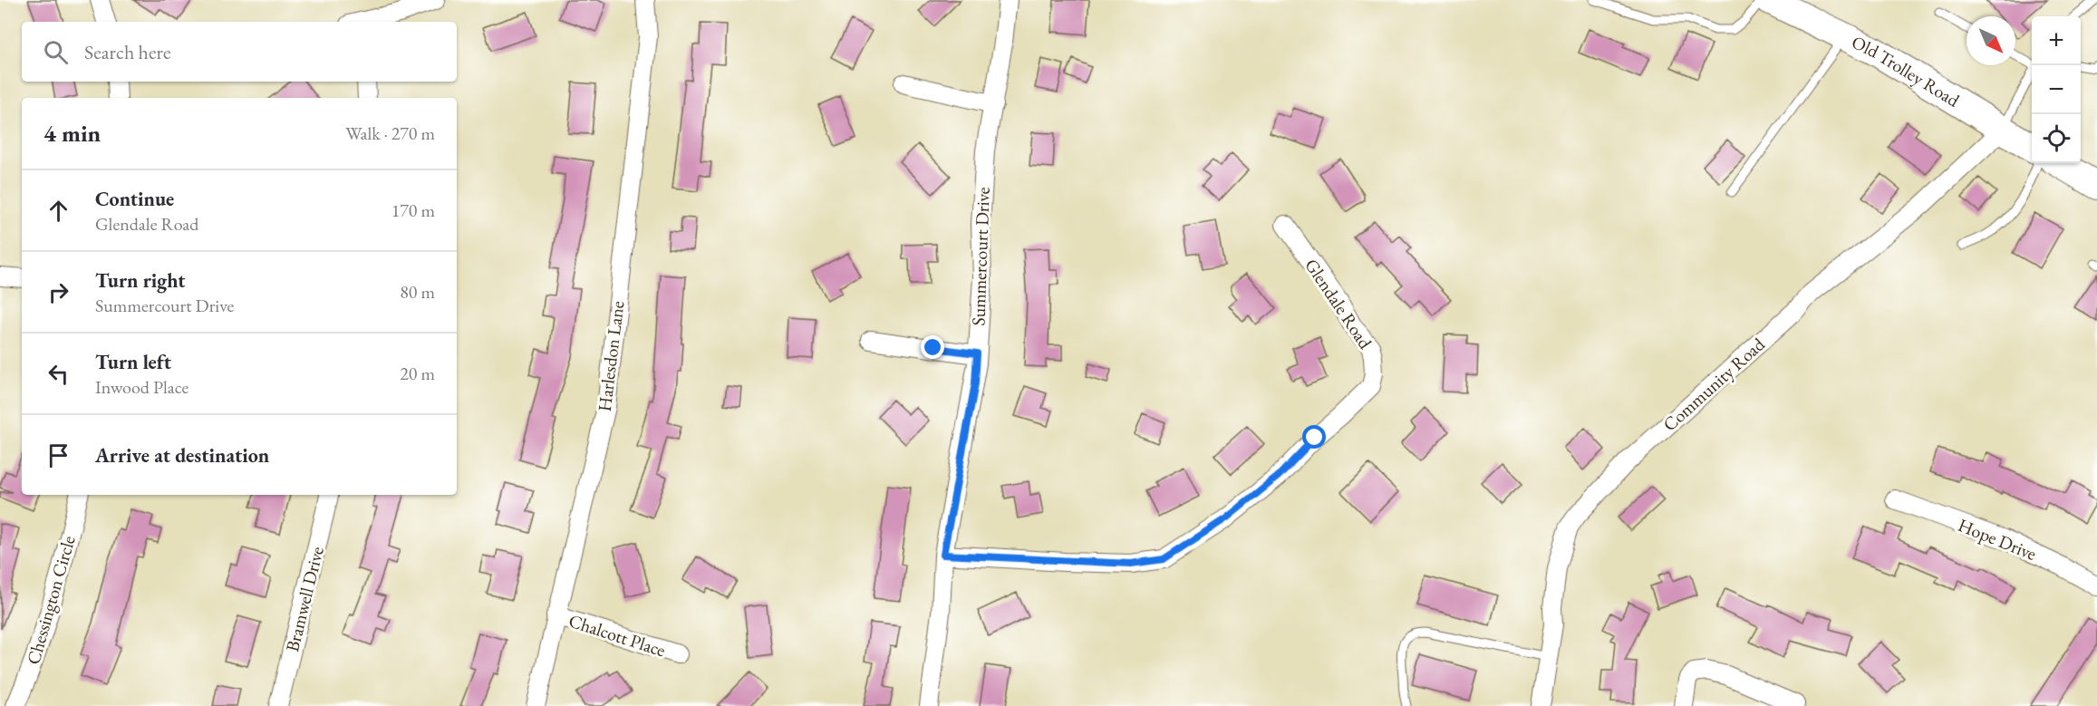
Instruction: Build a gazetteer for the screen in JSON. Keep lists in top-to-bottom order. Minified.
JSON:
{"streets":{"main road":["Old Trolley Road"],"street":["Summercourt Drive","Glendale Road","Harlesdon Lane","Community Road","Hope Drive","Bramwell Drive","Chessington Circle","Chalcott Place"]},"crossings":[["Old Trolley Road","Community Road"],["Summercourt Drive","Glendale Road"],["Harlesdon Lane","Chalcott Place"]],"north":"bottom right","page":{"map_buttons":["+","−"],"search":"Search here","heading":["4 min","Walk · 270 m"],"list":[["Continue","Glendale Road","170 m"],["Turn right","Summercourt Drive","80 m"],["Turn left","Inwood Place","20 m"],"Arrive at destination"]}}
